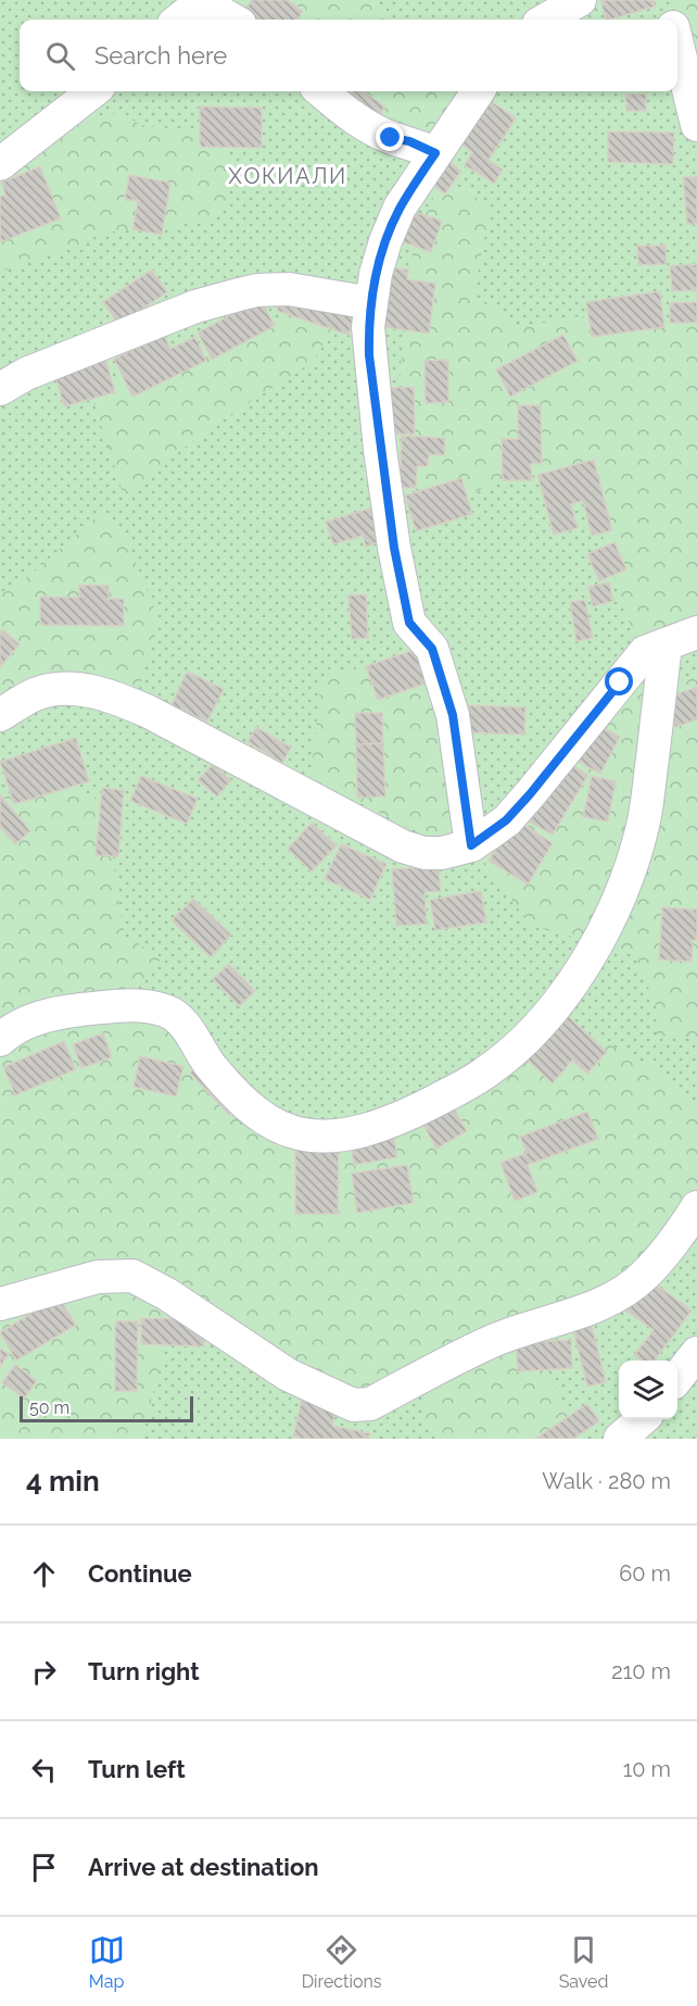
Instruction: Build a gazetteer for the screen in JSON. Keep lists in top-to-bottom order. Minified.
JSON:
{"districts":["ХОКИАЛИ"],"scale_bar":"50 m","page":{"search":"Search here","scale":"50 m","heading":["4 min","Walk · 280 m"],"list":[["Continue","60 m"],["Turn right","210 m"],["Turn left","10 m"],"Arrive at destination"],"nav":["Map","Directions","Saved"]}}
